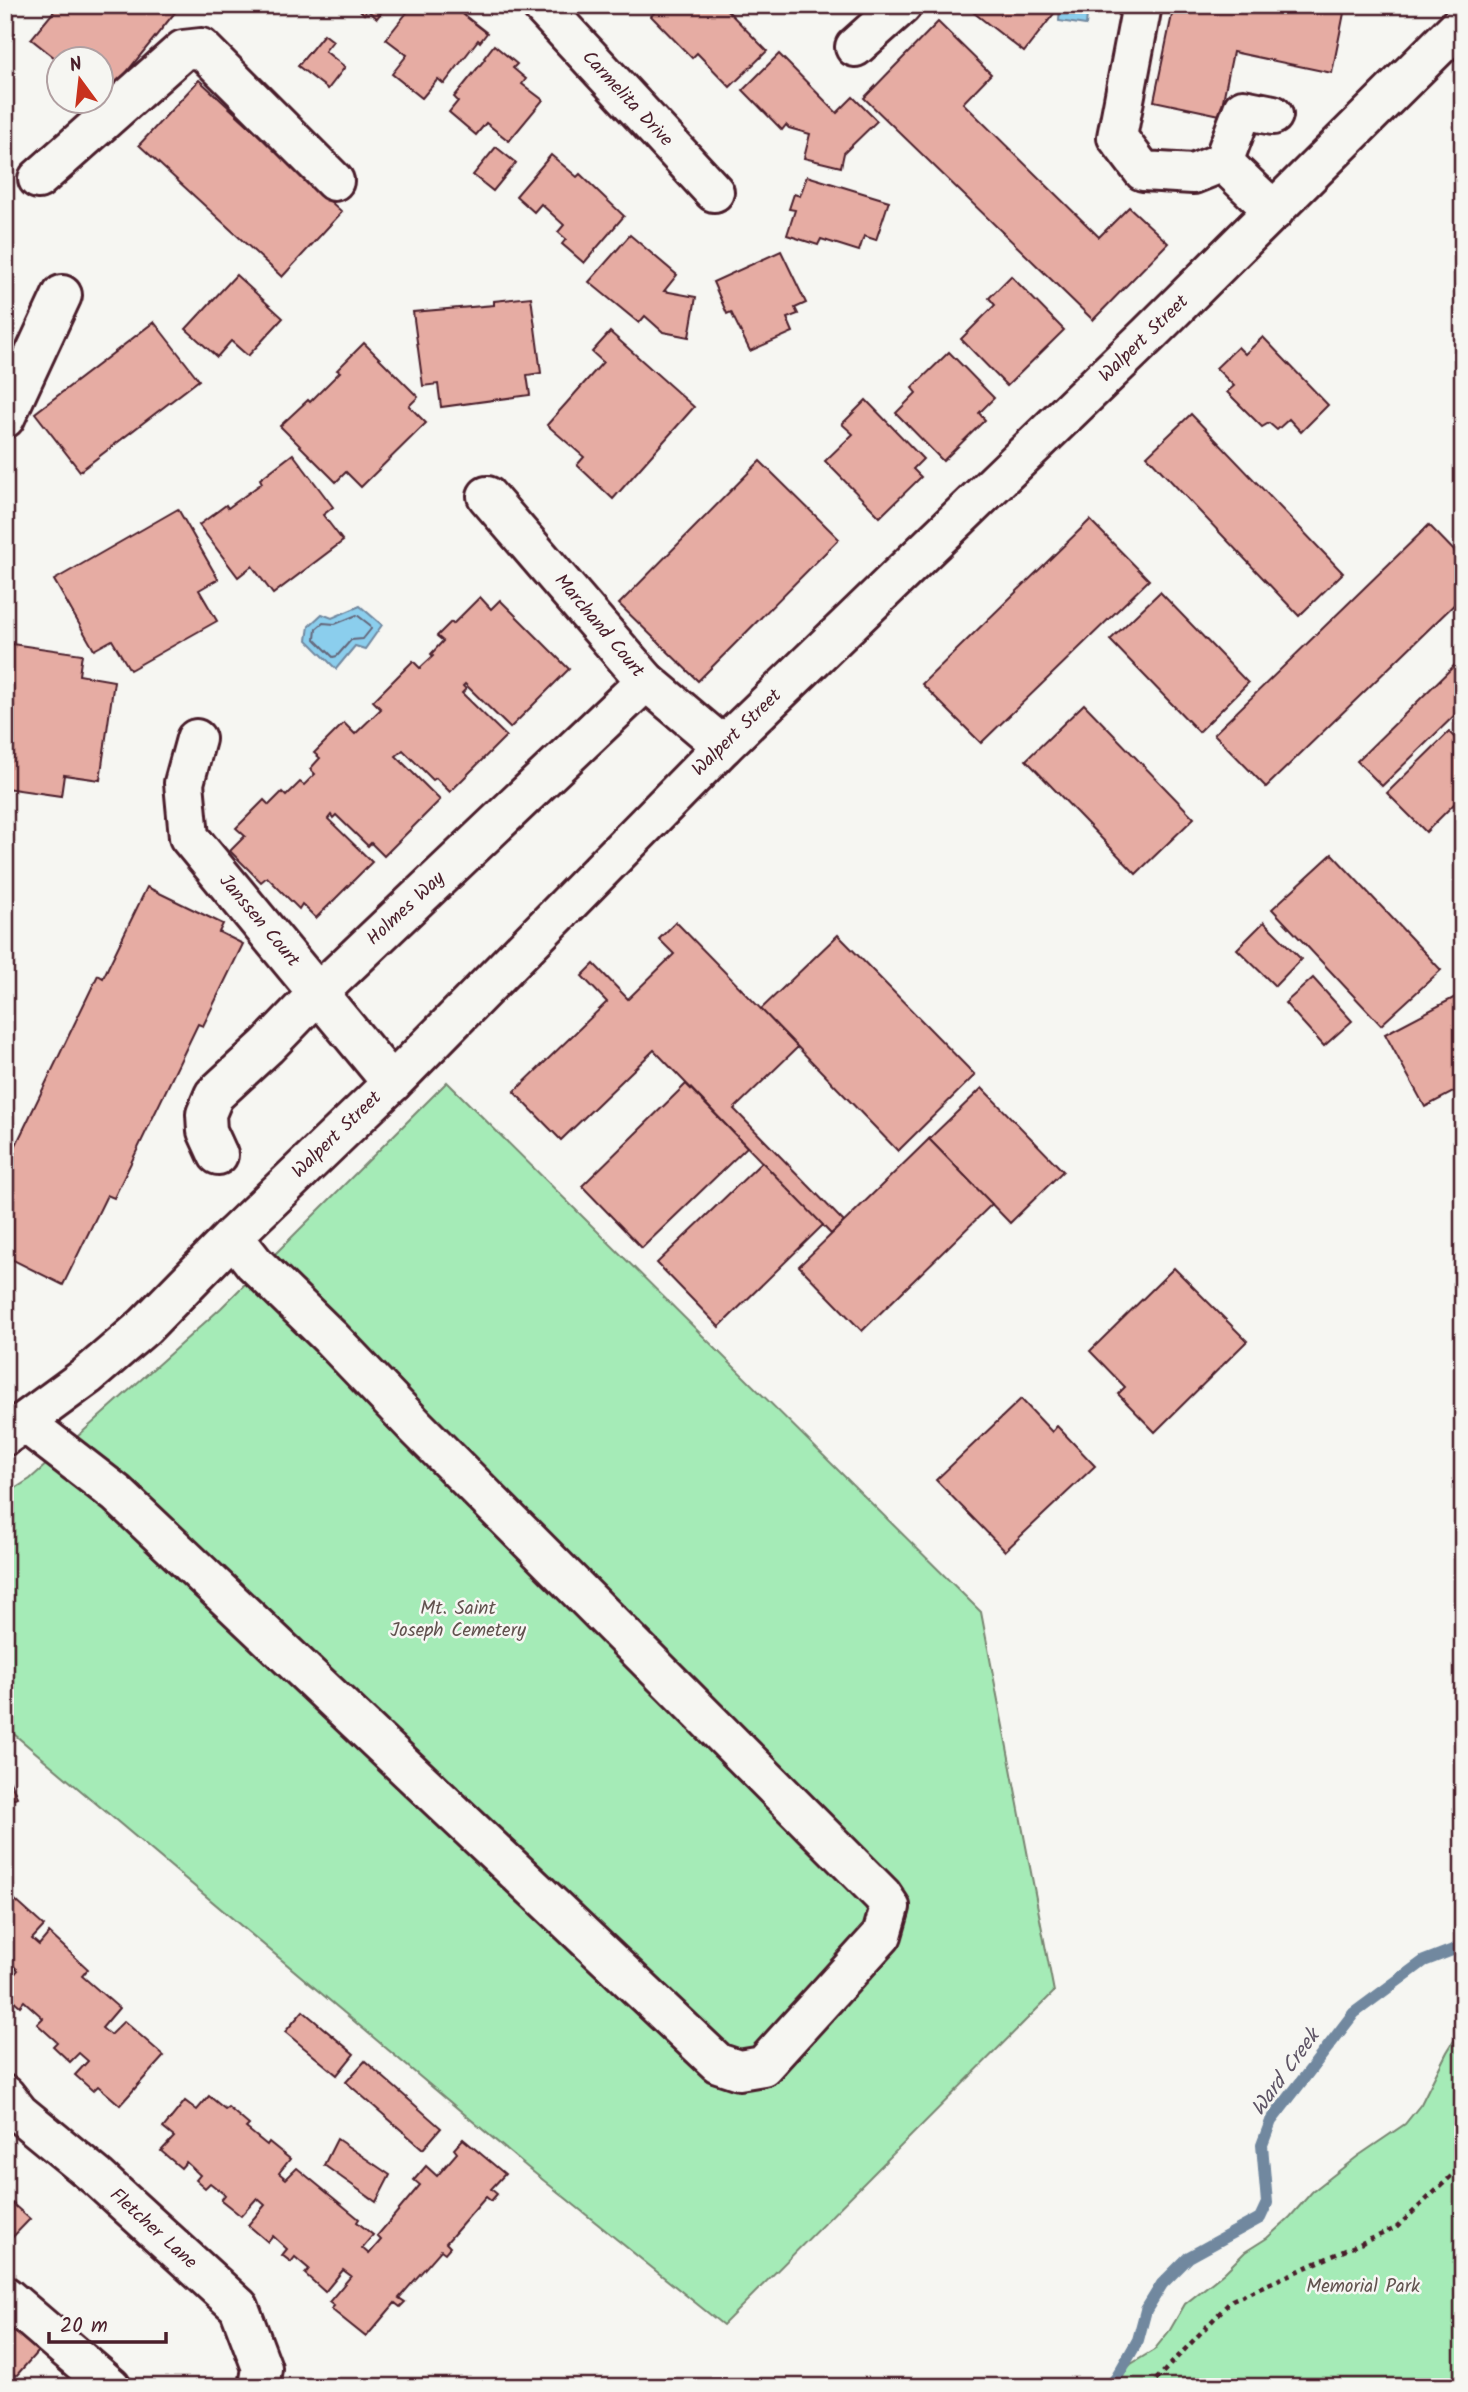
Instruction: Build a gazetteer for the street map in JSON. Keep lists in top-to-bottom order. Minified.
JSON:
{"streets":{"street":["Carmelita Drive","Walpert Street","Marchand Court","Holmes Way","Janssen Court","Fletcher Lane"]},"crossings":[["Walpert Street","Marchand Court"],["Walpert Street","Janssen Court"],["Marchand Court","Holmes Way"],["Holmes Way","Janssen Court"]],"water":["Ward Creek"],"parks":["Mt. Saint Joseph Cemetery","Memorial Park"],"scale_bar":"20 m","north":"top"}
